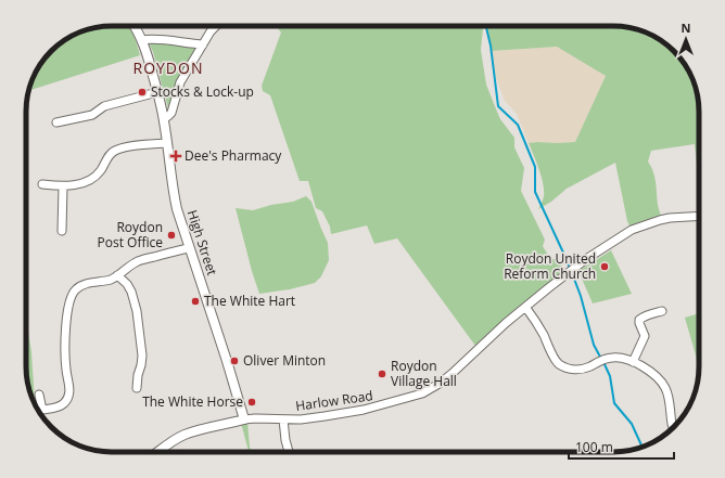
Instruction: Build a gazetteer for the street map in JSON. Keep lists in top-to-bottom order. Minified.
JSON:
{"streets":{"main road":["High Street"],"street":["Harlow Road"]},"crossings":[["High Street","Harlow Road"]],"districts":["ROYDON"],"places":{"other":["Stocks & Lock-up","Roydon Post Office","Roydon United Reform Church","The White Hart","Oliver Minton","Roydon Village Hall","The White Horse"],"health":["Dee's Pharmacy"]},"scale_bar":"100 m","north":"top"}
